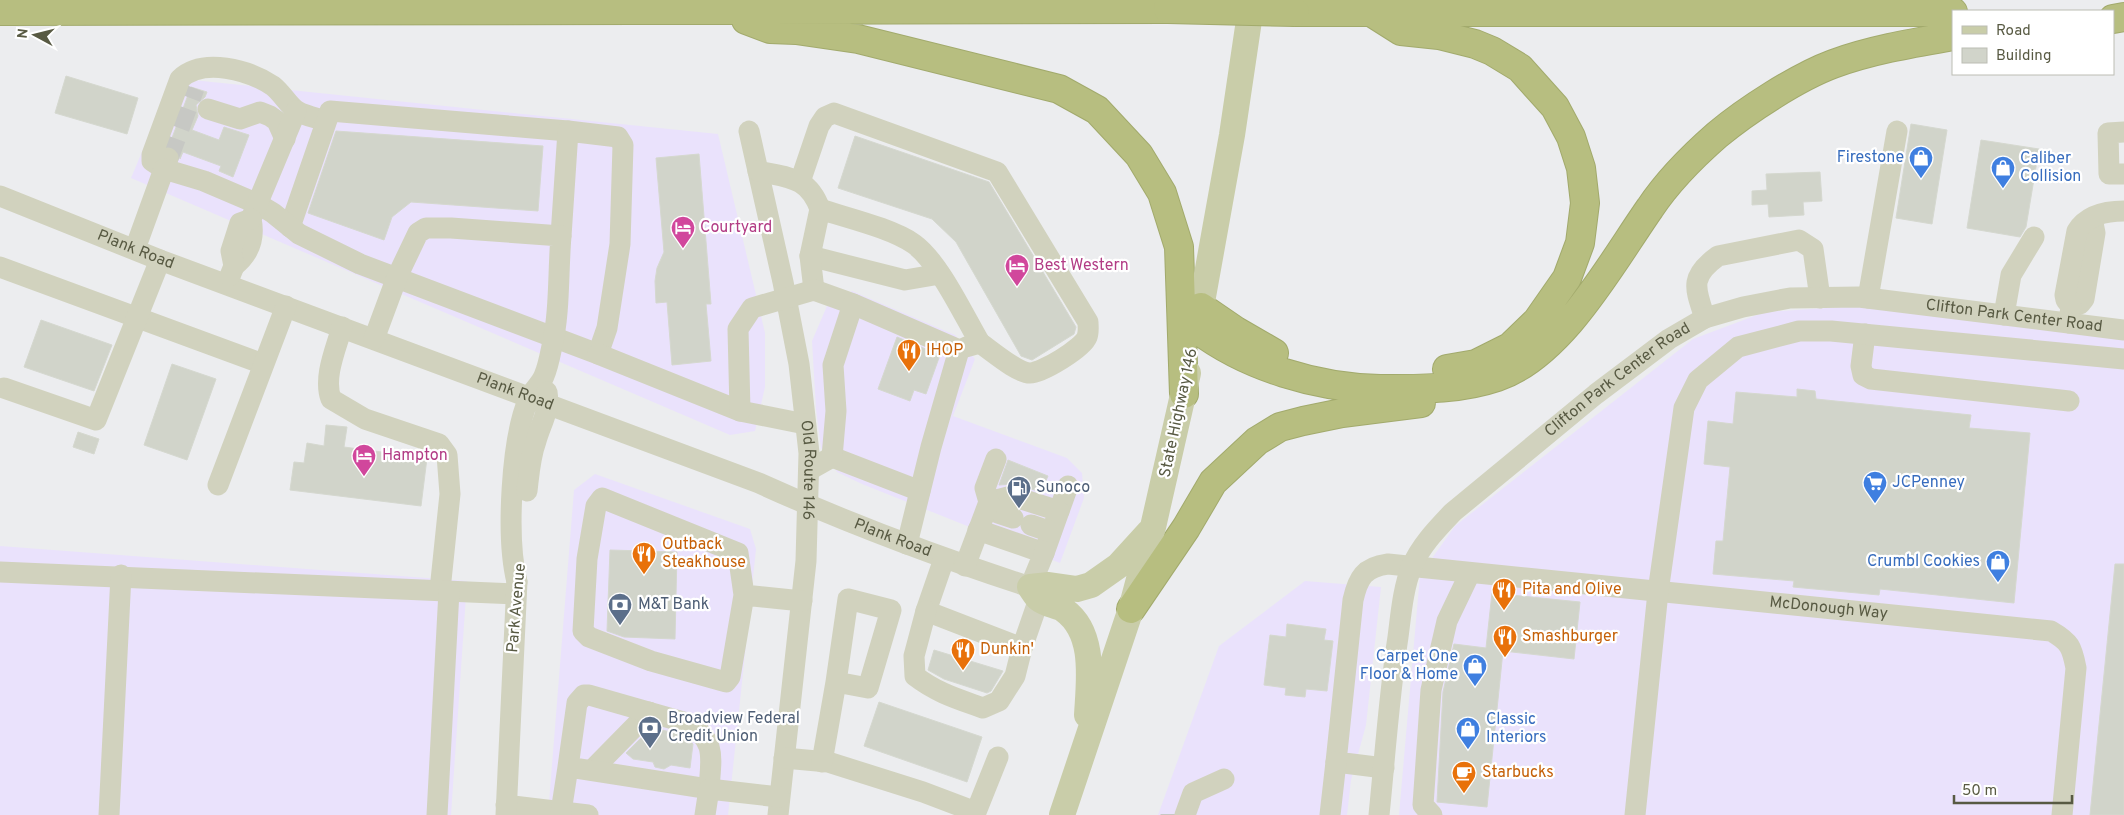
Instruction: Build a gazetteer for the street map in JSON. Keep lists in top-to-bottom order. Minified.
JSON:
{"streets":{"main road":["State Highway 146"],"street":["Plank Road","Clifton Park Center Road","Old Route 146","Park Avenue","McDonough Way"]},"crossings":[["Plank Road","Old Route 146"],["Plank Road","Park Avenue"],["Clifton Park Center Road","McDonough Way"]],"places":{"shop":["Firestone","Caliber Collision","Crumbl Cookies","Carpet One Floor & Home","Classic Interiors"],"hotel":["Courtyard","Best Western","Hampton"],"restaurant":["IHOP","Outback Steakhouse","Pita and Olive","Smashburger","Dunkin'"],"supermarket":["JCPenney"],"fuel station":["Sunoco"],"bank":["M&T Bank","Broadview Federal Credit Union"],"cafe":["Starbucks"]},"legend":["Road","Building"],"scale_bar":"50 m","north":"left"}
